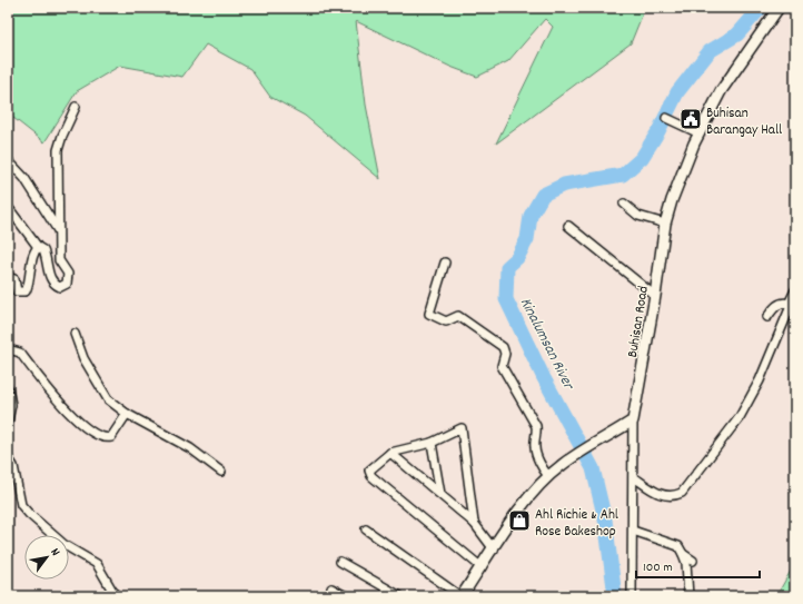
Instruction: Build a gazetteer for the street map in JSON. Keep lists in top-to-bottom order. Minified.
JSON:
{"streets":{"street":["Buhisan Road"]},"water":["Kinalumsan River"],"places":{"public building":["Buhisan Barangay Hall"],"shop":["Ahl Richie & Ahl Rose Bakeshop"]},"scale_bar":"100 m","north":"top right"}
